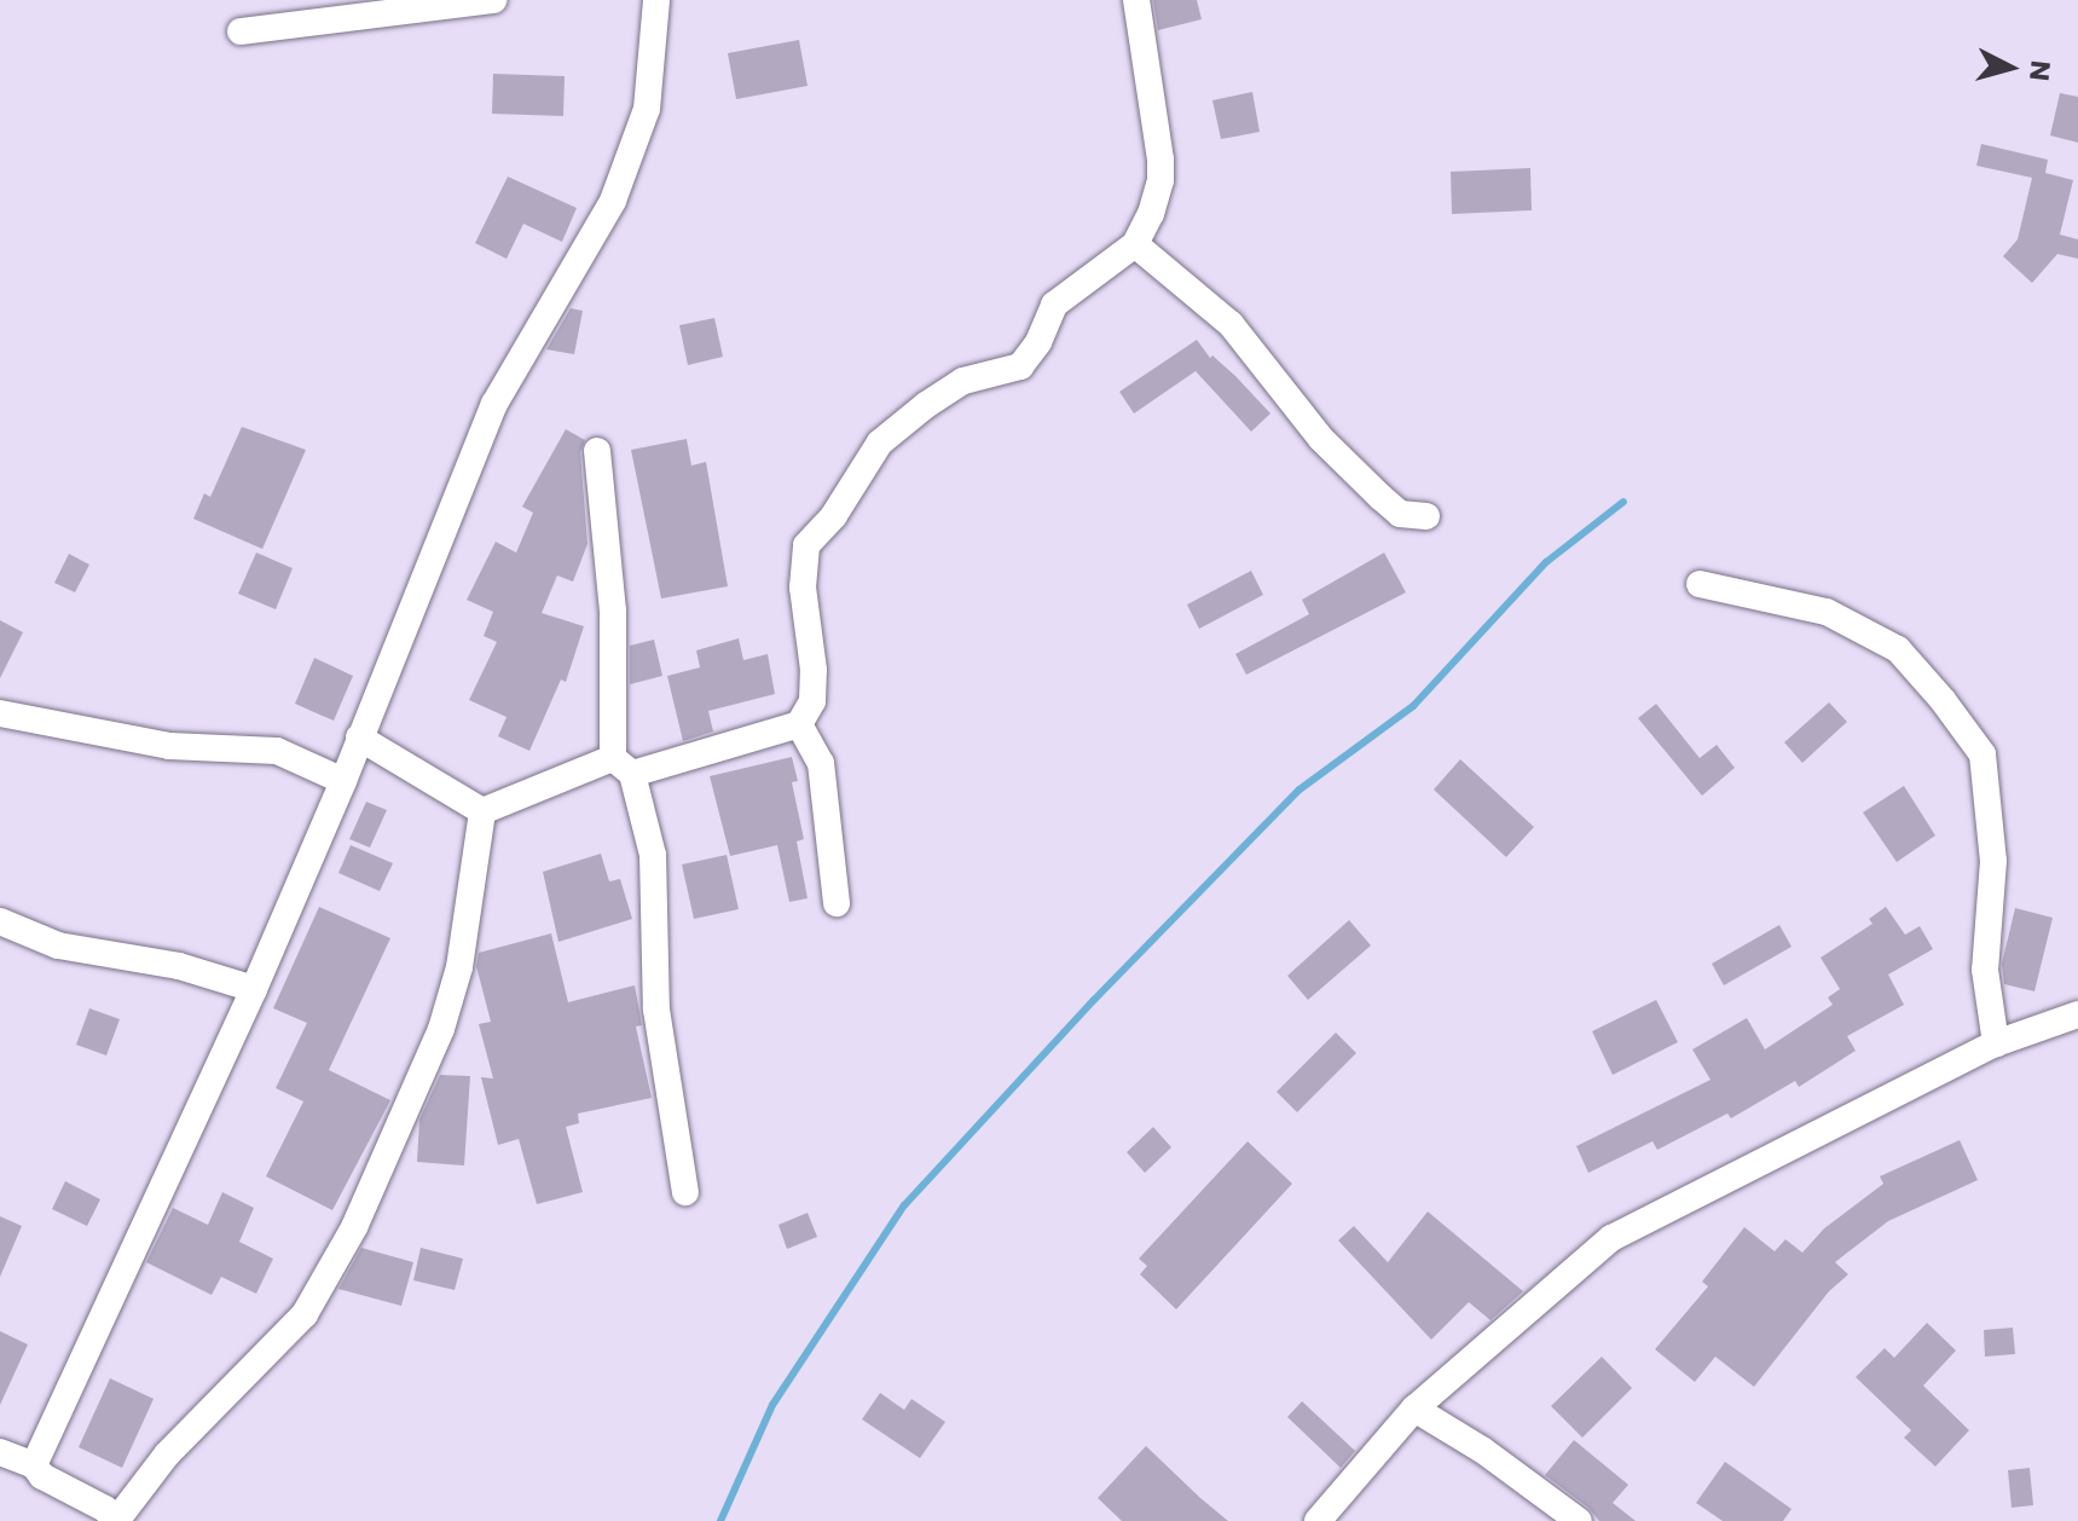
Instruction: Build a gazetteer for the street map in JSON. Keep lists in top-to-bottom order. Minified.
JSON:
{"north":"right"}
